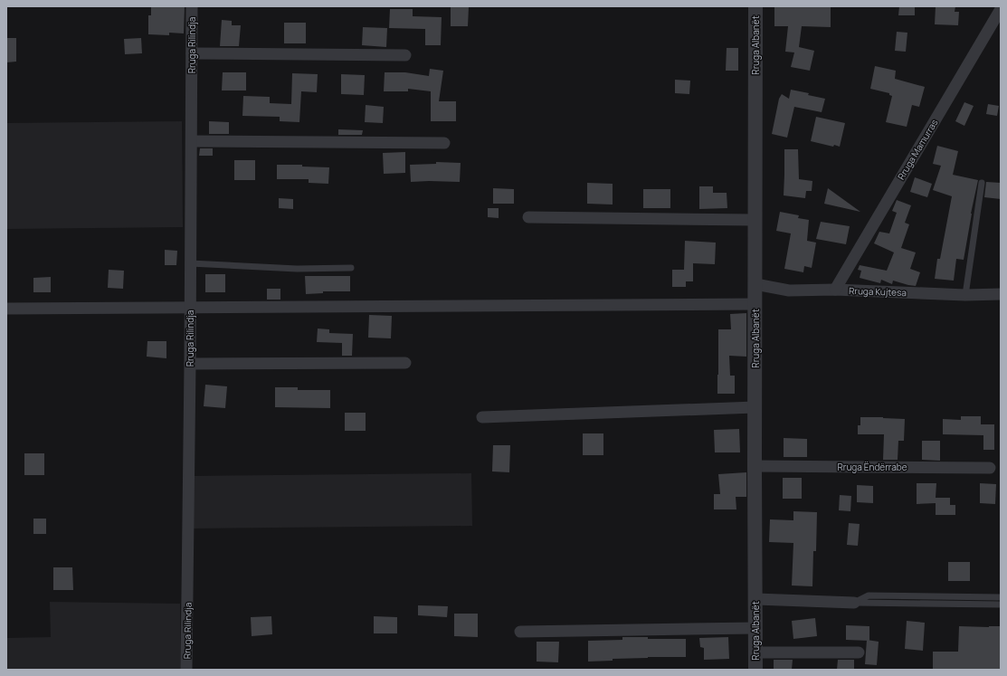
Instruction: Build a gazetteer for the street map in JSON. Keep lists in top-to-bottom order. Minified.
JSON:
{"streets":{"street":["Rruga Rilindja","Rruga Albanët","Rruga Mamurras","Rruga Kujtesa","Rruga Ëndërrabe"]},"crossings":[["Rruga Albanët","Rruga Kujtesa"],["Rruga Albanët","Rruga Ëndërrabe"],["Rruga Mamurras","Rruga Kujtesa"]]}
